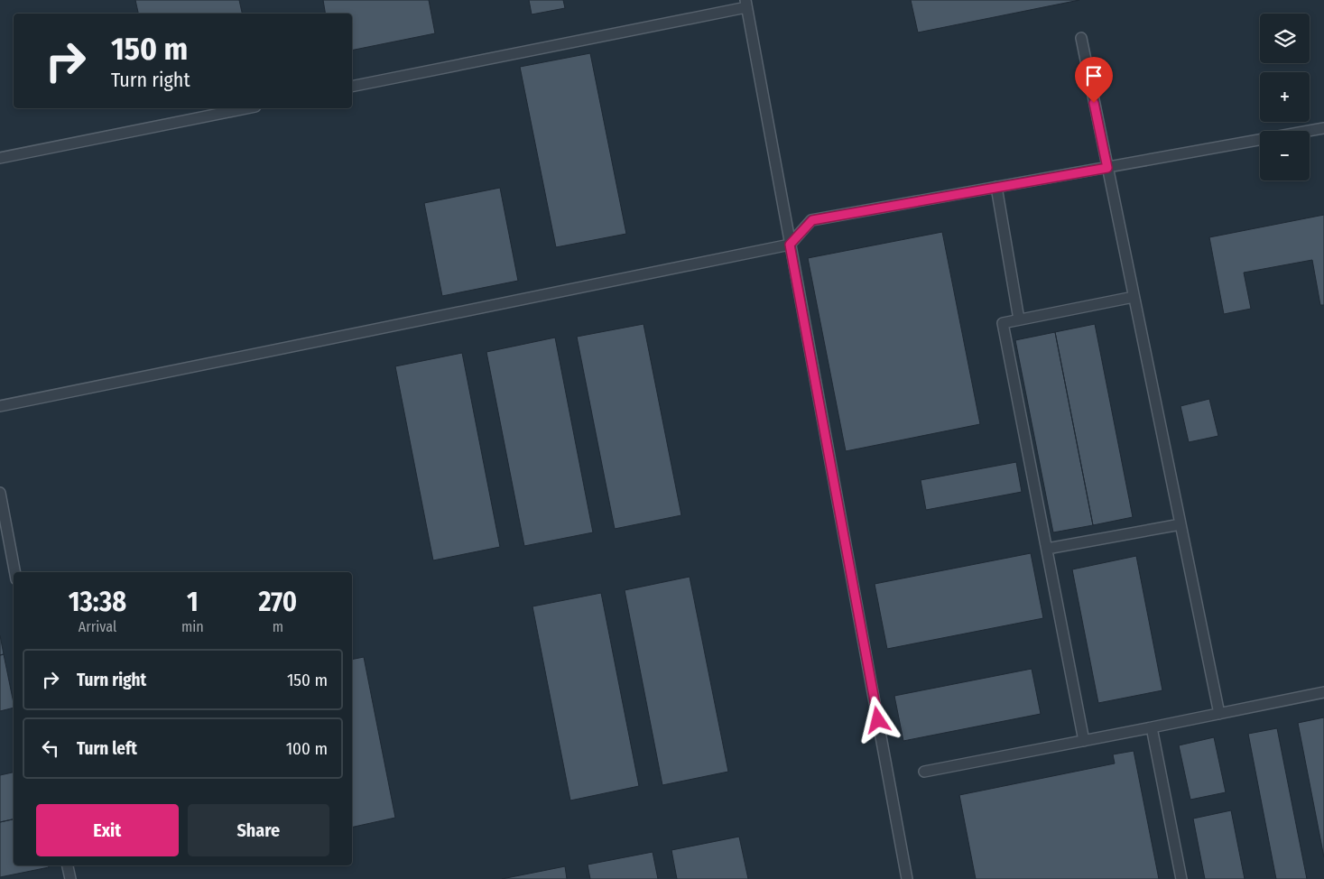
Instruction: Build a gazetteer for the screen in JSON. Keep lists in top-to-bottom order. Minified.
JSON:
{"page":{"map_buttons":["+","−"],"turn":["150 m","Turn right"],"eta":["13:38","Arrival","1","min","270","m"],"list":[{"name":"Turn right","value":"150 m"},{"name":"Turn left","value":"100 m"}],"buttons":["Exit","Share"]}}
